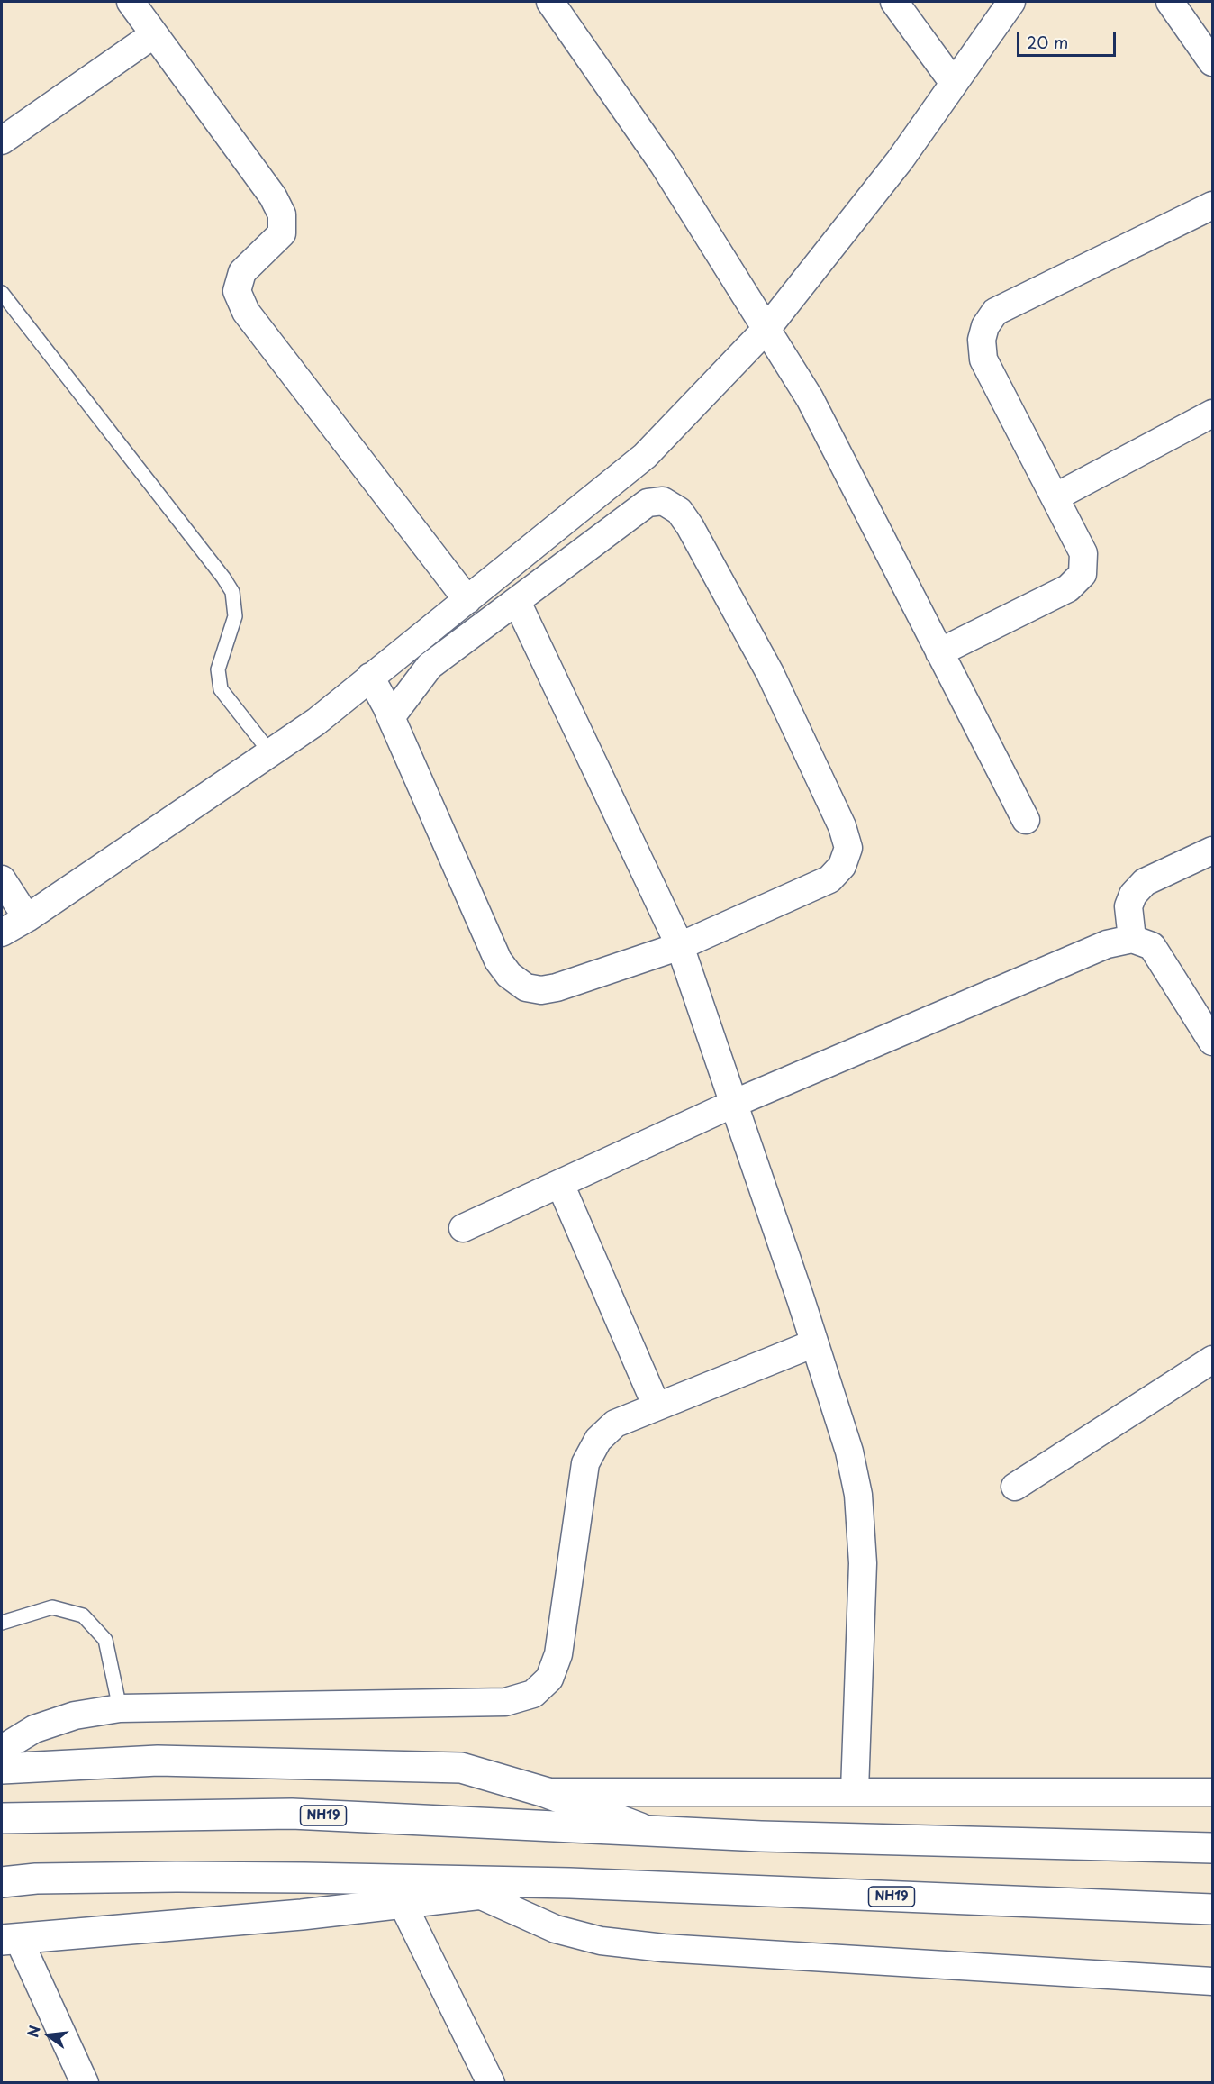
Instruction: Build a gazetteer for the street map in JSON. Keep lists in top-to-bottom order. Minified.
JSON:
{"streets":{"main road":["NH19"]},"scale_bar":"20 m","north":"left"}
